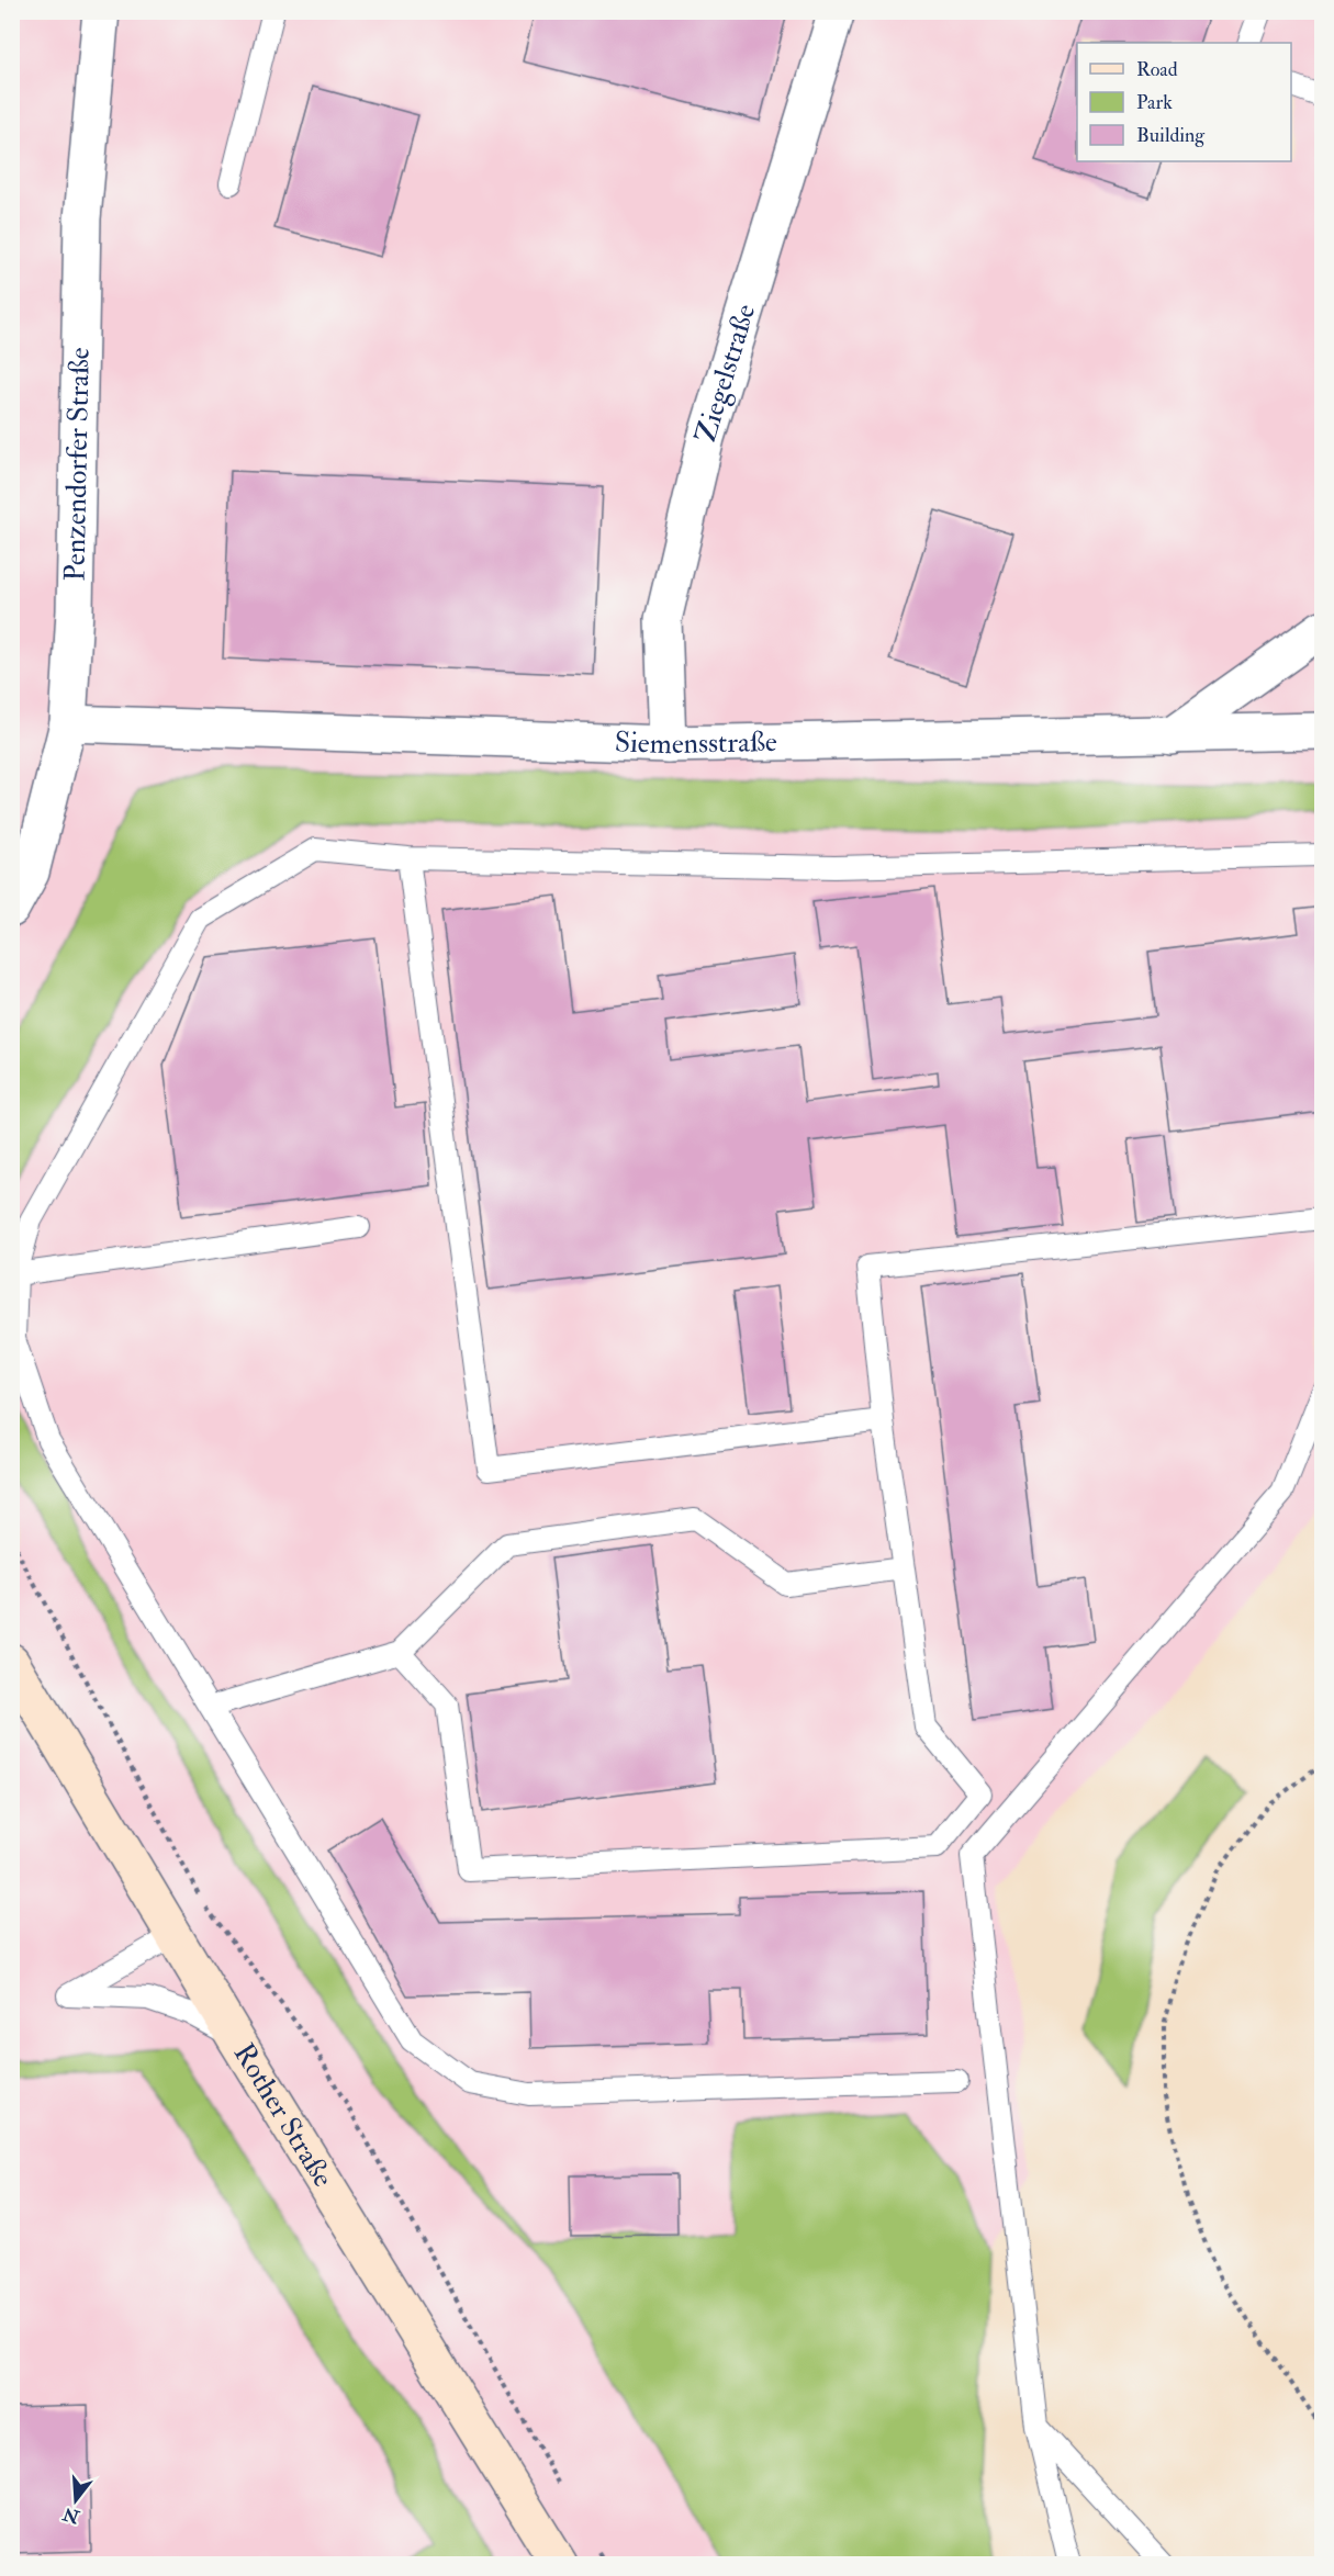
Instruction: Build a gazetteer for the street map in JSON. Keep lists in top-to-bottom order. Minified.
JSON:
{"streets":{"main road":["Rother Straße"],"street":["Ziegelstraße","Penzendorfer Straße","Siemensstraße"]},"crossings":[["Ziegelstraße","Siemensstraße"],["Penzendorfer Straße","Siemensstraße"]],"legend":["Road","Park","Building"],"north":"bottom"}
